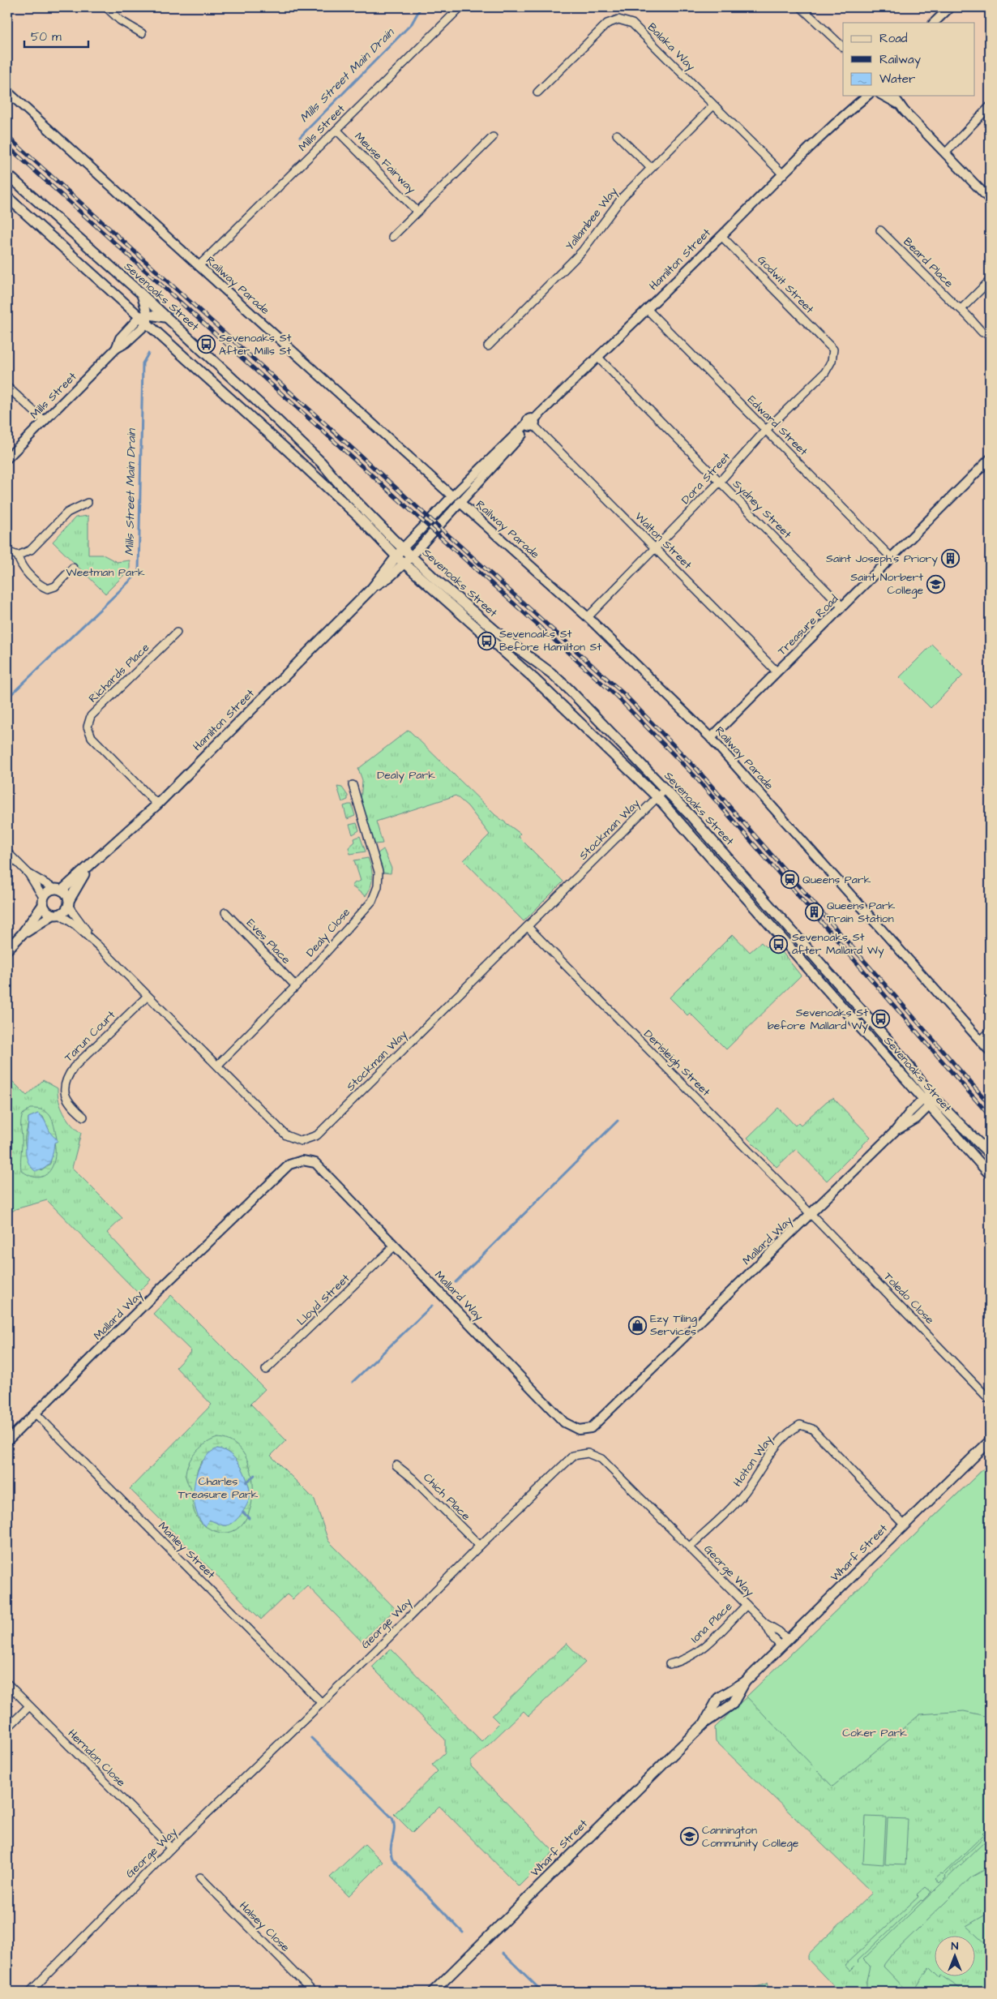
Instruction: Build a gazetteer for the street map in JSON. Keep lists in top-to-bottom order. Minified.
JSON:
{"streets":{"main road":["Hamilton Street","Sevenoaks Street","Wharf Street"],"street":["Balaka Way","Mills Street","Meuse Fairway","Yallambee Way","Beard Place","Godwit Street","Railway Parade","Edward Street","Dora Street","Sydney Street","Walton Street","Treasure Road","Richards Place","Stockman Way","Dealy Close","Eves Place","Tarun Court","Derisleigh Street","Mallard Way","Toledo Close","Lloyd Street","Holton Way","Chich Place","Manley Street","George Way","Iona Place","Herndon Close","Halsey Close"]},"crossings":[["Balaka Way","Yallambee Way"],["Balaka Way","Hamilton Street"],["Mills Street","Meuse Fairway"],["Mills Street","Railway Parade"],["Mills Street","Sevenoaks Street"],["Hamilton Street","Godwit Street"],["Hamilton Street","Railway Parade"],["Hamilton Street","Sevenoaks Street"],["Hamilton Street","Edward Street"],["Hamilton Street","Sydney Street"],["Hamilton Street","Walton Street"],["Hamilton Street","Richards Place"],["Hamilton Street","Stockman Way"],["Godwit Street","Dora Street"],["Railway Parade","Dora Street"],["Railway Parade","Treasure Road"],["Sevenoaks Street","Stockman Way"],["Sevenoaks Street","Mallard Way"],["Edward Street","Dora Street"],["Edward Street","Treasure Road"],["Dora Street","Sydney Street"],["Dora Street","Walton Street"],["Sydney Street","Treasure Road"],["Walton Street","Treasure Road"],["Stockman Way","Dealy Close"],["Stockman Way","Tarun Court"],["Stockman Way","Derisleigh Street"],["Dealy Close","Eves Place"],["Derisleigh Street","Mallard Way"],["Derisleigh Street","Toledo Close"],["Mallard Way","Toledo Close"],["Mallard Way","Lloyd Street"],["Mallard Way","Manley Street"],["Holton Way","Wharf Street"],["Holton Way","George Way"],["Chich Place","George Way"],["Manley Street","George Way"],["Wharf Street","George Way"],["George Way","Iona Place"],["George Way","Herndon Close"]],"water":["Mills Street Main Drain"],"parks":["Weetman Park","Dealy Park","Charles Treasure Park","Coker Park"],"places":{"bus stop":["Sevenoaks St After Mills St","Sevenoaks St Before Hamilton St","Sevenoaks St after Mallard Wy","Sevenoaks St before Mallard Wy"],"building":["Saint Joseph's Priory","Queens Park Train Station"],"school or university":["Saint Norbert College","Cannington Community College"],"station":["Queens Park"],"shop":["Ezy Tiling Services"]},"legend":["Road","Railway","Water"],"scale_bar":"50 m","north":"top"}
